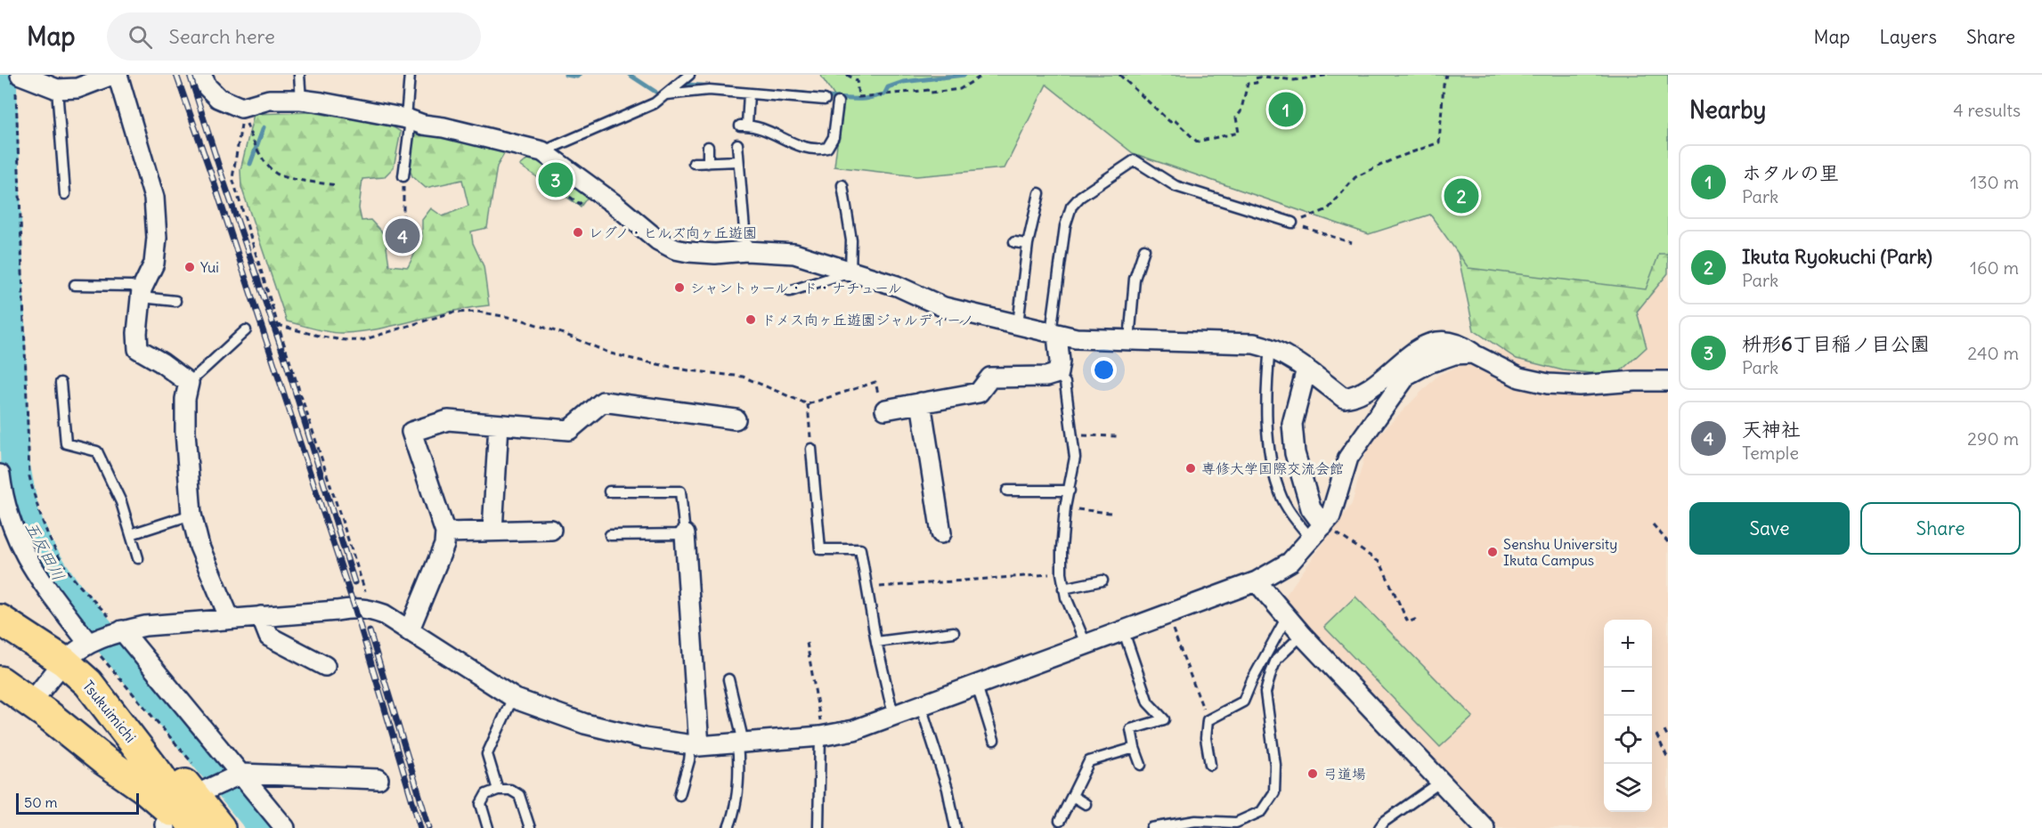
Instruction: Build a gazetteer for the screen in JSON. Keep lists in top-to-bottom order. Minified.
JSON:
{"streets":{"main road":["Tsukuimichi"]},"water":["五反田川"],"places":["レグノ・ヒルズ向ヶ丘遊園","Yui","シャントゥール・ド・ナチュール","ドメス向ヶ丘遊園ジャルディーノ","専修大学国際交流会館","Senshu University Ikuta Campus","弓道場"],"scale_bar":"50 m","page":{"header":"Map","search":"Search here","nav":["Map","Layers","Share"],"heading":["Nearby","4 results"],"pins":["1","3","2","4"],"list":[{"mark":"1","name":"ホタルの里","note":"Park","value":"130 m"},{"mark":"2","name":"Ikuta Ryokuchi (Park)","note":"Park","value":"160 m"},{"mark":"3","name":"枡形6丁目稲ノ目公園","note":"Park","value":"240 m"},{"mark":"4","name":"天神社","note":"Temple","value":"290 m"}],"buttons":["Save","Share"],"map_buttons":["+","−"],"scale":"50 m"}}
